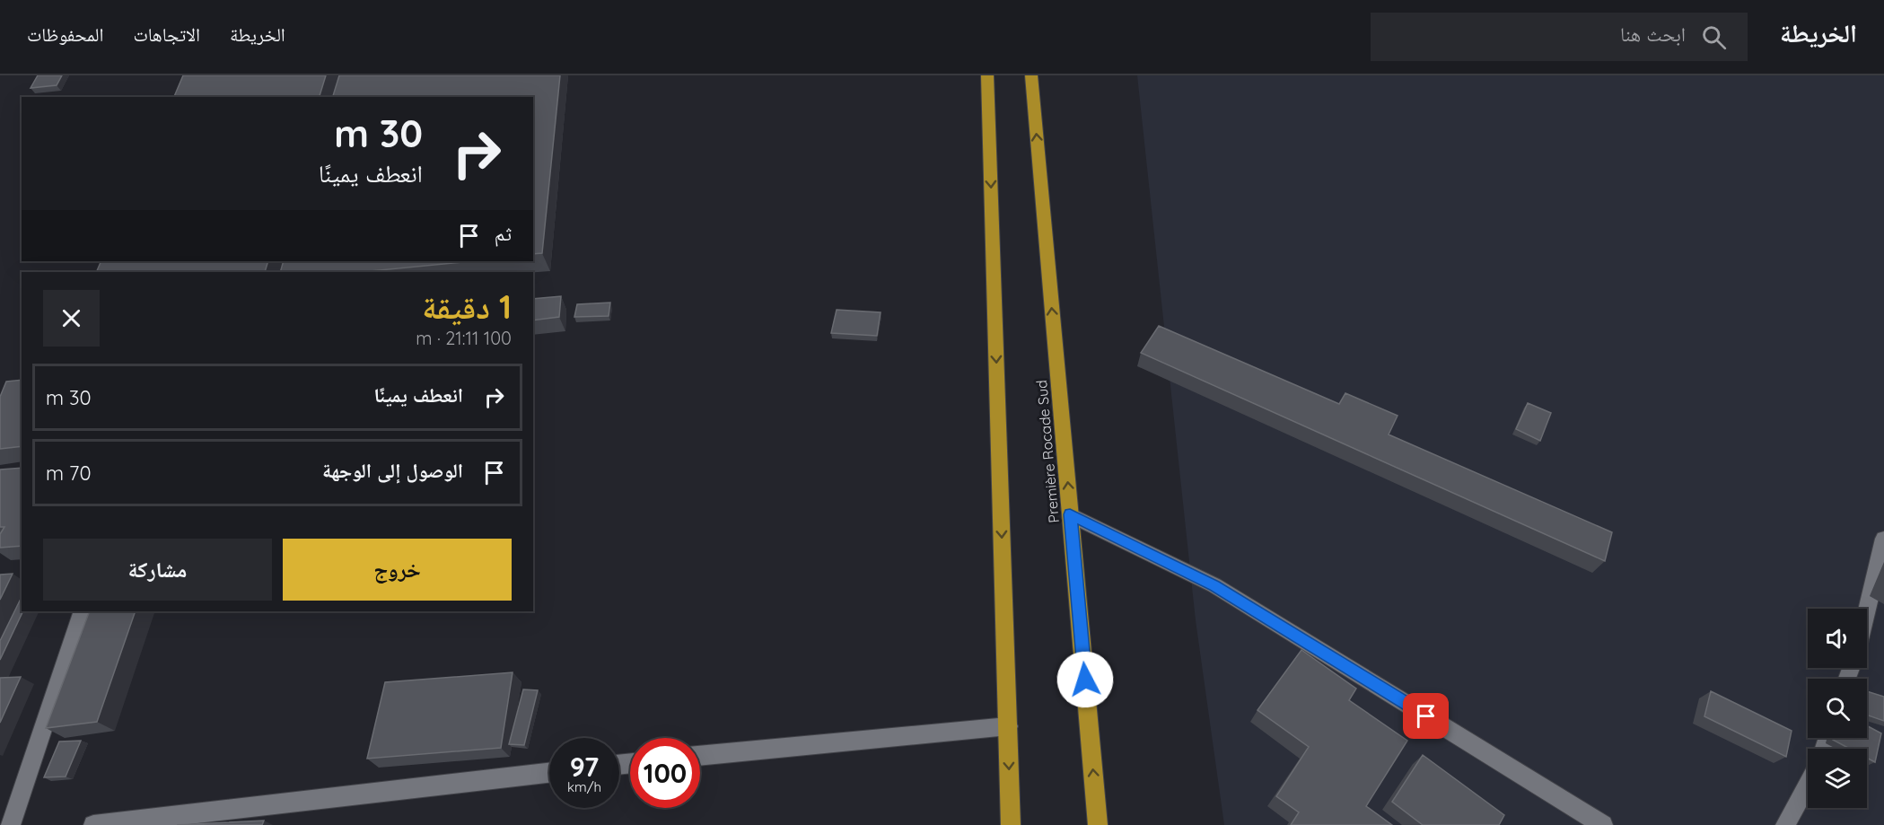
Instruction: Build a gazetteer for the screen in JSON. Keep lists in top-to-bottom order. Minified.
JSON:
{"streets":{"highway":["Première Rocade Sud"]},"page":{"header":"الخريطة","search":"ابحث هنا","nav":["الخريطة","الاتجاهات","المحفوظات"],"turn":["30 m","انعطف يمينًا"],"then":"ثم","heading":["1 دقيقة","100 m · 21:11"],"list":[{"name":"انعطف يمينًا","value":"30 m"},{"name":"الوصول إلى الوجهة","value":"70 m"}],"buttons":["خروج","مشاركة"],"speed":"97 km/h","limit":"100"}}
